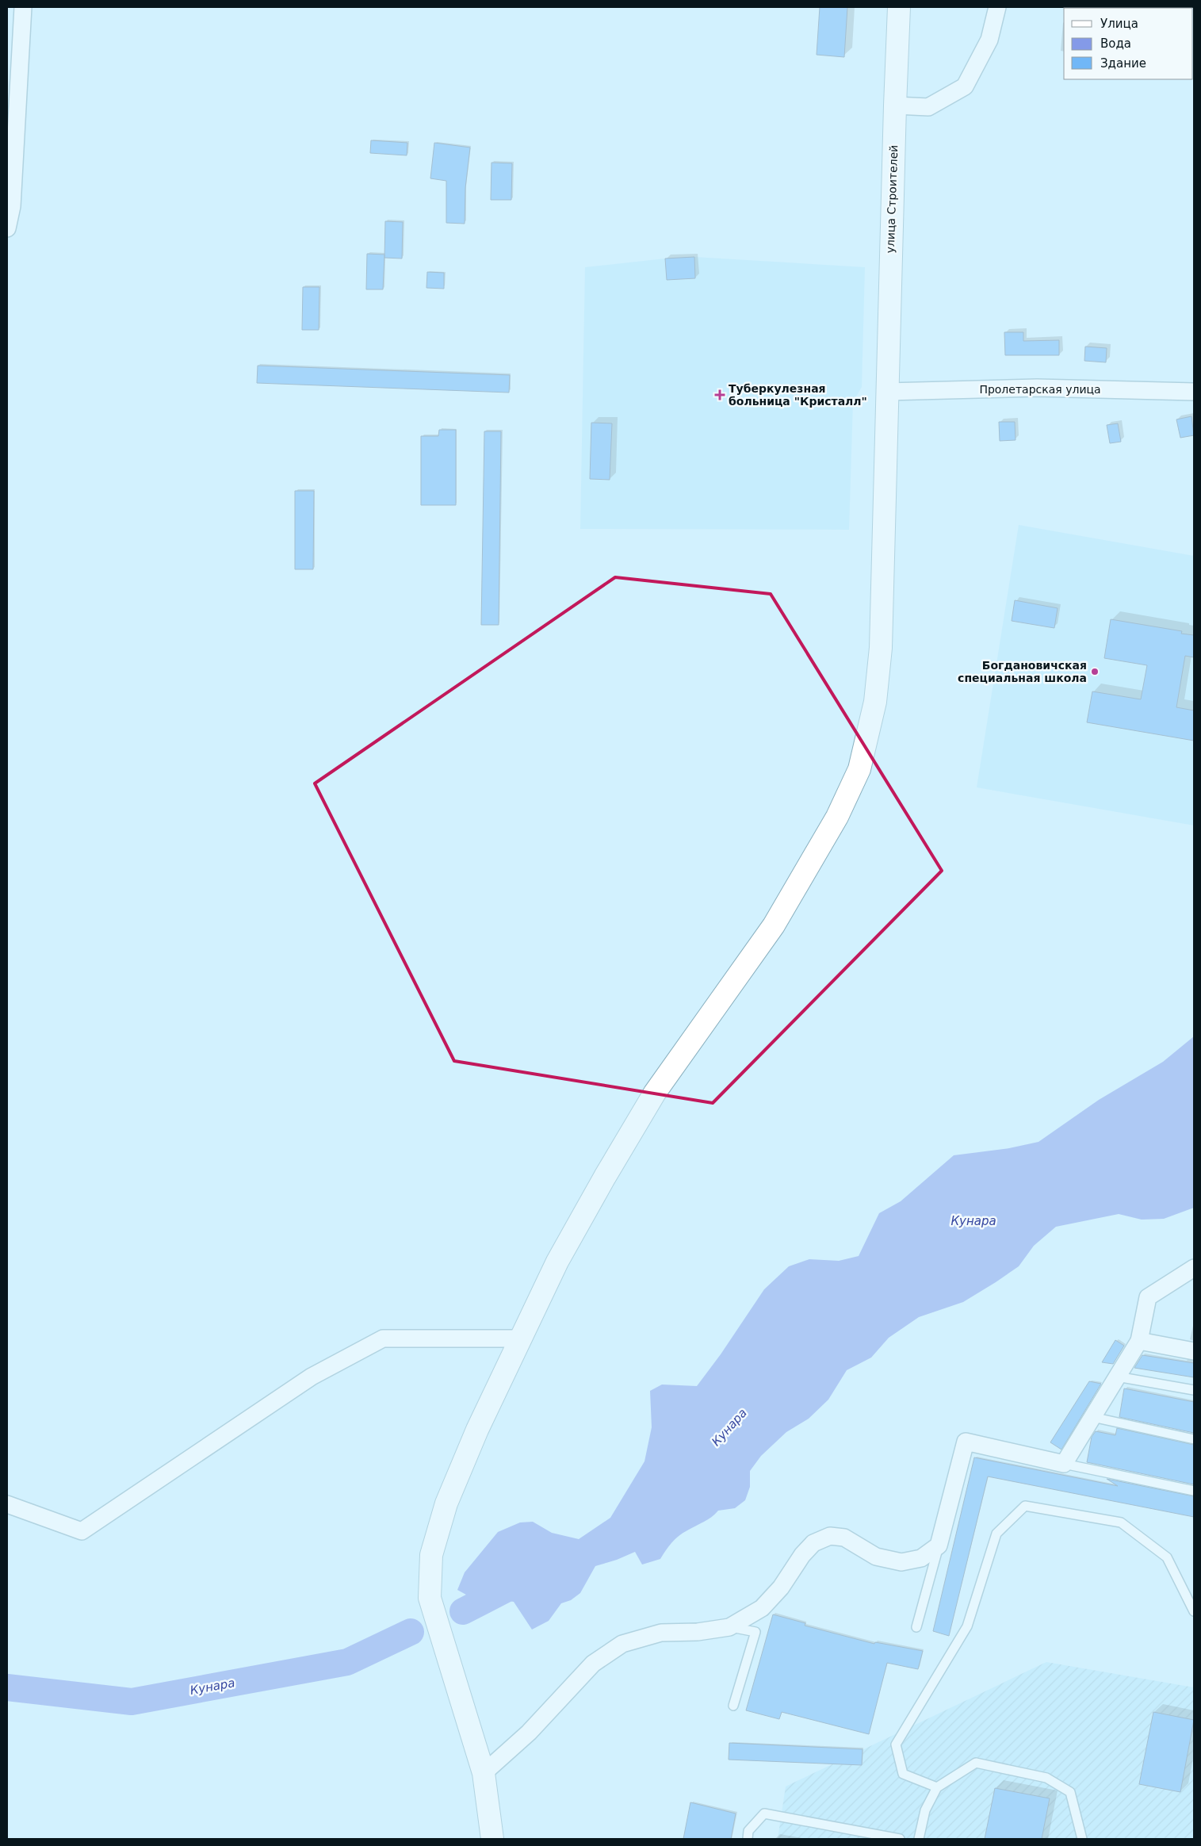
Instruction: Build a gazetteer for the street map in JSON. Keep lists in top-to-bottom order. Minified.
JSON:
{"streets":{"street":["улица Строителей","Пролетарская улица"]},"crossings":[["улица Строителей","Пролетарская улица"]],"water":["Кунара"],"places":{"health":["Туберкулезная больница \"Кристалл\""],"other":["Богдановичская специальная школа"]},"legend":["Улица","Вода","Здание"]}
